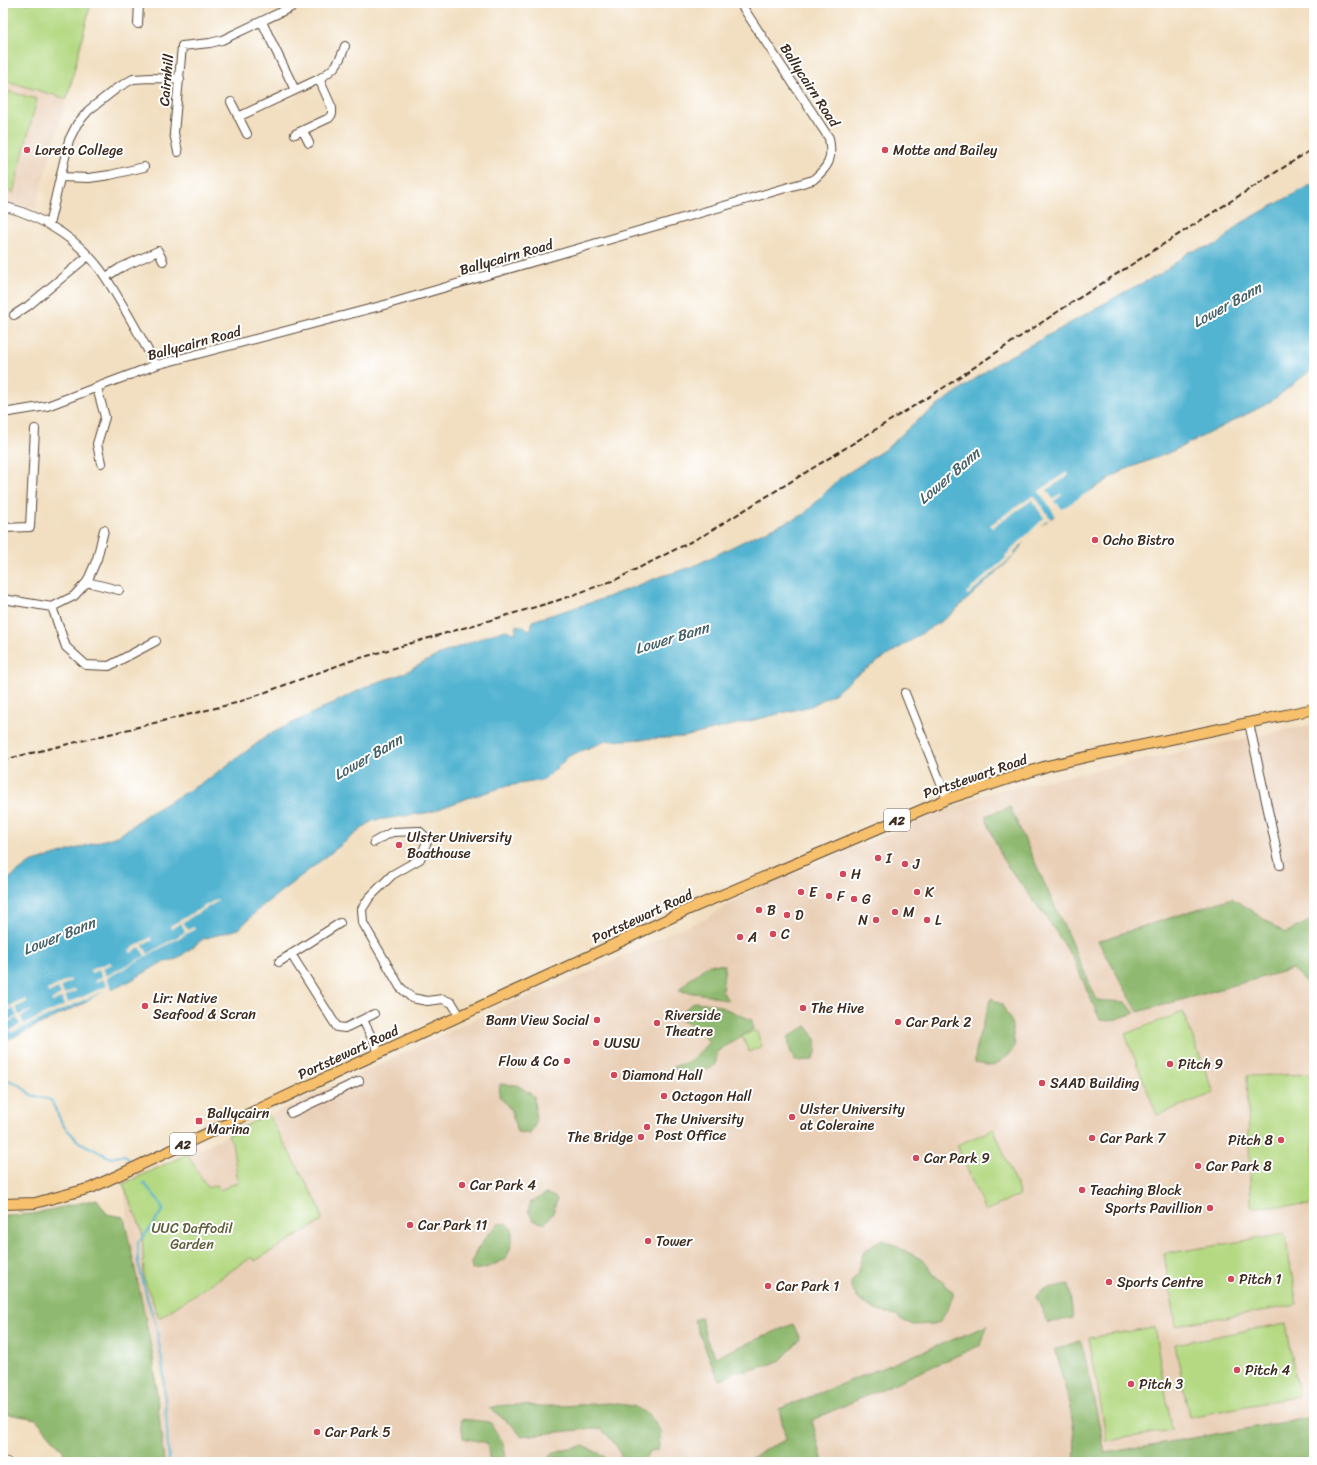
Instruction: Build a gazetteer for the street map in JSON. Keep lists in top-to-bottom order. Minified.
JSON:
{"streets":{"main road":["Portstewart Road","A2"],"street":["Cairnhill","Ballycairn Road"]},"water":["Lower Bann"],"parks":["UUC Daffodil Garden"],"places":{"other":["Loreto College","Motte and Bailey","Ocho Bistro","Ulster University Boathouse","I","J","H","E","K","F","G","B","M","D","N","L","C","A","Lir: Native Seafood & Scran","The Hive","Bann View Social","Car Park 2","Riverside Theatre","UUSU","Flow & Co","Pitch 9","Diamond Hall","SAAD Building","Octagon Hall","Ulster University at Coleraine","The University Post Office","The Bridge","Car Park 7","Pitch 8","Car Park 9","Car Park 8","Car Park 4","Teaching Block","Sports Pavillion","Car Park 11","Tower","Pitch 1","Sports Centre","Car Park 1","Pitch 4","Pitch 3","Car Park 5"],"transit":["Ballycairn Marina"]}}
